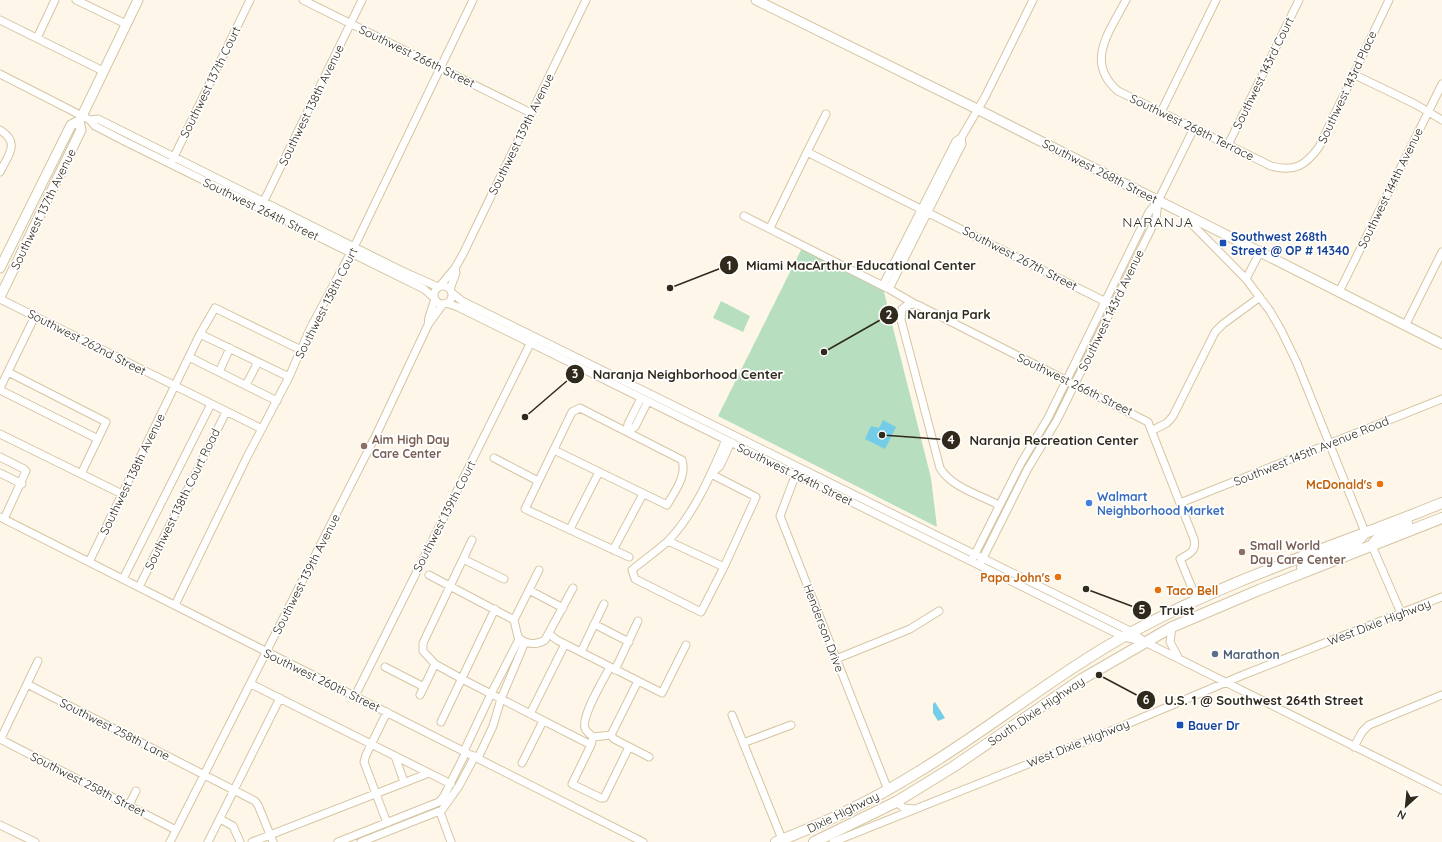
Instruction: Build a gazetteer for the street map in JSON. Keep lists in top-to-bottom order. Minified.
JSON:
{"streets":{"highway":["South Dixie Highway","Dixie Highway"],"main road":["Southwest 268th Street","Southwest 137th Avenue"],"street":["Southwest 266th Street","Southwest 143rd Court","Southwest 137th Court","Southwest 143rd Place","Southwest 138th Avenue","Southwest 268th Terrace","Southwest 139th Avenue","Southwest 144th Avenue","Southwest 264th Street","Southwest 267th Street","Southwest 138th Court","Southwest 143rd Avenue","Southwest 262nd Street","Southwest 145th Avenue Road","Southwest 138th Court Road","Southwest 139th Court","West Dixie Highway","Henderson Drive","Southwest 260th Street","Southwest 258th Lane","Southwest 258th Street"]},"crossings":[["Southwest 266th Street","Southwest 138th Avenue"],["Southwest 266th Street","Southwest 139th Avenue"],["Southwest 266th Street","Southwest 138th Court"],["Southwest 266th Street","Southwest 143rd Avenue"],["Southwest 266th Street","Southwest 145th Avenue Road"],["Southwest 266th Street","South Dixie Highway"],["Southwest 143rd Court","Southwest 268th Terrace"],["Southwest 137th Court","Southwest 264th Street"],["Southwest 143rd Place","Southwest 268th Terrace"],["Southwest 138th Avenue","Southwest 264th Street"],["Southwest 138th Avenue","Southwest 138th Court"],["Southwest 138th Avenue","Southwest 262nd Street"],["Southwest 138th Avenue","Southwest 260th Street"],["Southwest 268th Terrace","Southwest 143rd Avenue"],["Southwest 139th Avenue","Southwest 264th Street"],["Southwest 139th Avenue","Southwest 260th Street"],["Southwest 139th Avenue","Southwest 258th Lane"],["Southwest 139th Avenue","Southwest 258th Street"],["Southwest 268th Street","Southwest 144th Avenue"],["Southwest 268th Street","Southwest 143rd Avenue"],["Southwest 137th Avenue","Southwest 264th Street"],["Southwest 137th Avenue","Southwest 262nd Street"],["Southwest 264th Street","Southwest 138th Court"],["Southwest 264th Street","Southwest 143rd Avenue"],["Southwest 264th Street","Southwest 139th Court"],["Southwest 264th Street","West Dixie Highway"],["Southwest 264th Street","Henderson Drive"],["Southwest 264th Street","South Dixie Highway"],["Southwest 267th Street","Southwest 143rd Avenue"],["Southwest 138th Court","Southwest 262nd Street"],["Southwest 138th Court","Southwest 260th Street"],["Southwest 262nd Street","Southwest 138th Court Road"],["Southwest 138th Court Road","Southwest 260th Street"],["Southwest 139th Court","Southwest 260th Street"],["Henderson Drive","South Dixie Highway"],["Henderson Drive","Dixie Highway"],["South Dixie Highway","Dixie Highway"]],"districts":["NARANJA"],"places":{"transit":["Southwest 268th Street @ OP # 14340","Bauer Dr"],"other":["Miami MacArthur Educational Center","Naranja Park","Naranja Neighborhood Center","Naranja Recreation Center","Aim High Day Care Center","McDonald's","Walmart Neighborhood Market","Small World Day Care Center","Papa John's","Truist","Taco Bell","Marathon","U.S. 1 @ Southwest 264th Street"]},"north":"bottom left"}
